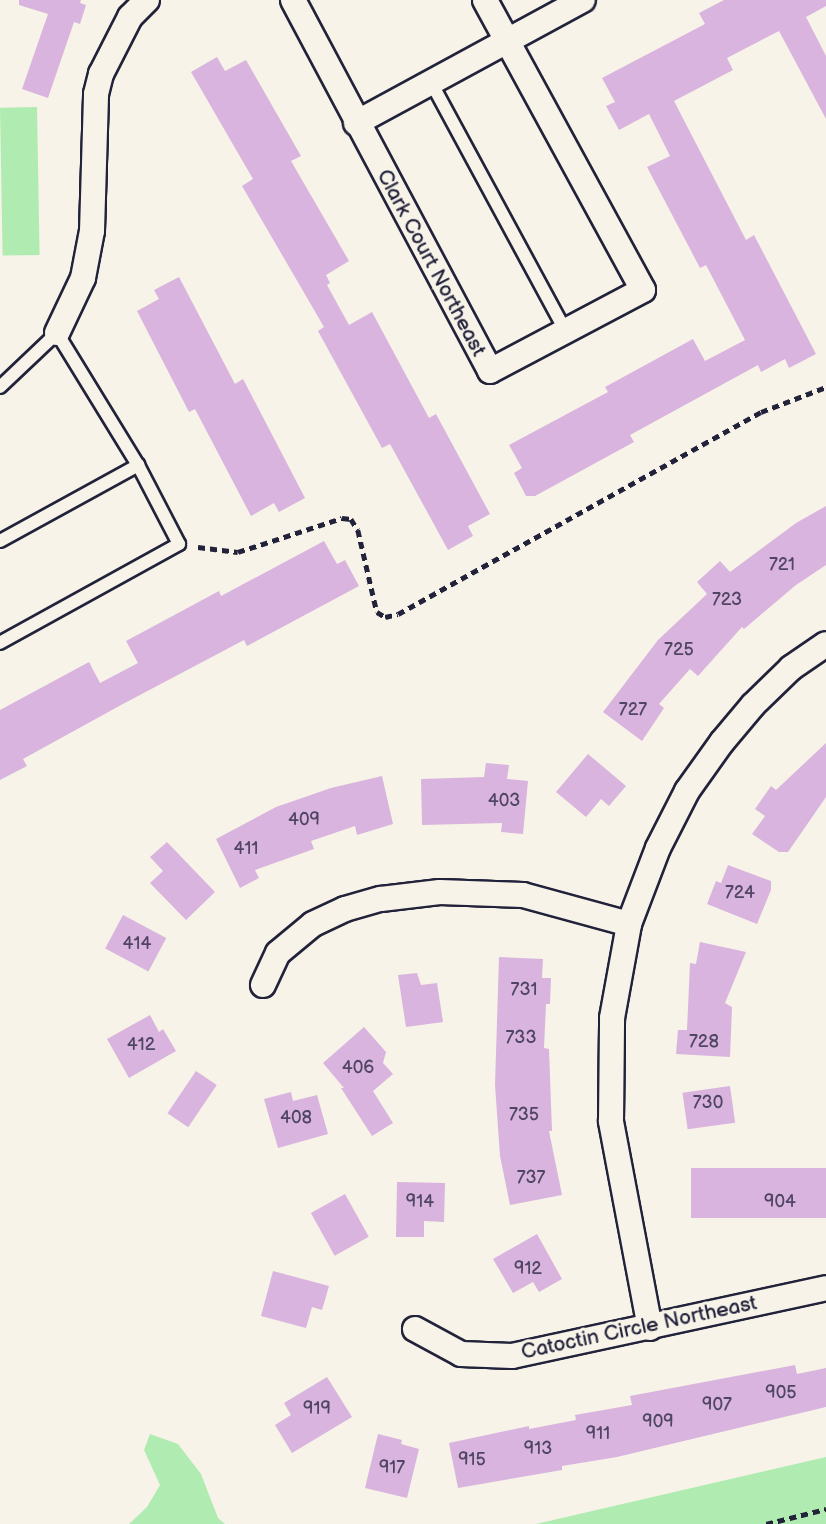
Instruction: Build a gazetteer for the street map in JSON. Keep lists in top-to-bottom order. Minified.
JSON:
{"streets":{"street":["Clark Court Northeast","Catoctin Circle Northeast"]},"house_numbers":["721","723","725","727","403","409","411","724","414","731","733","728","412","406","730","735","408","737","914","904","912","905","907","919","909","911","913","915","917"]}
